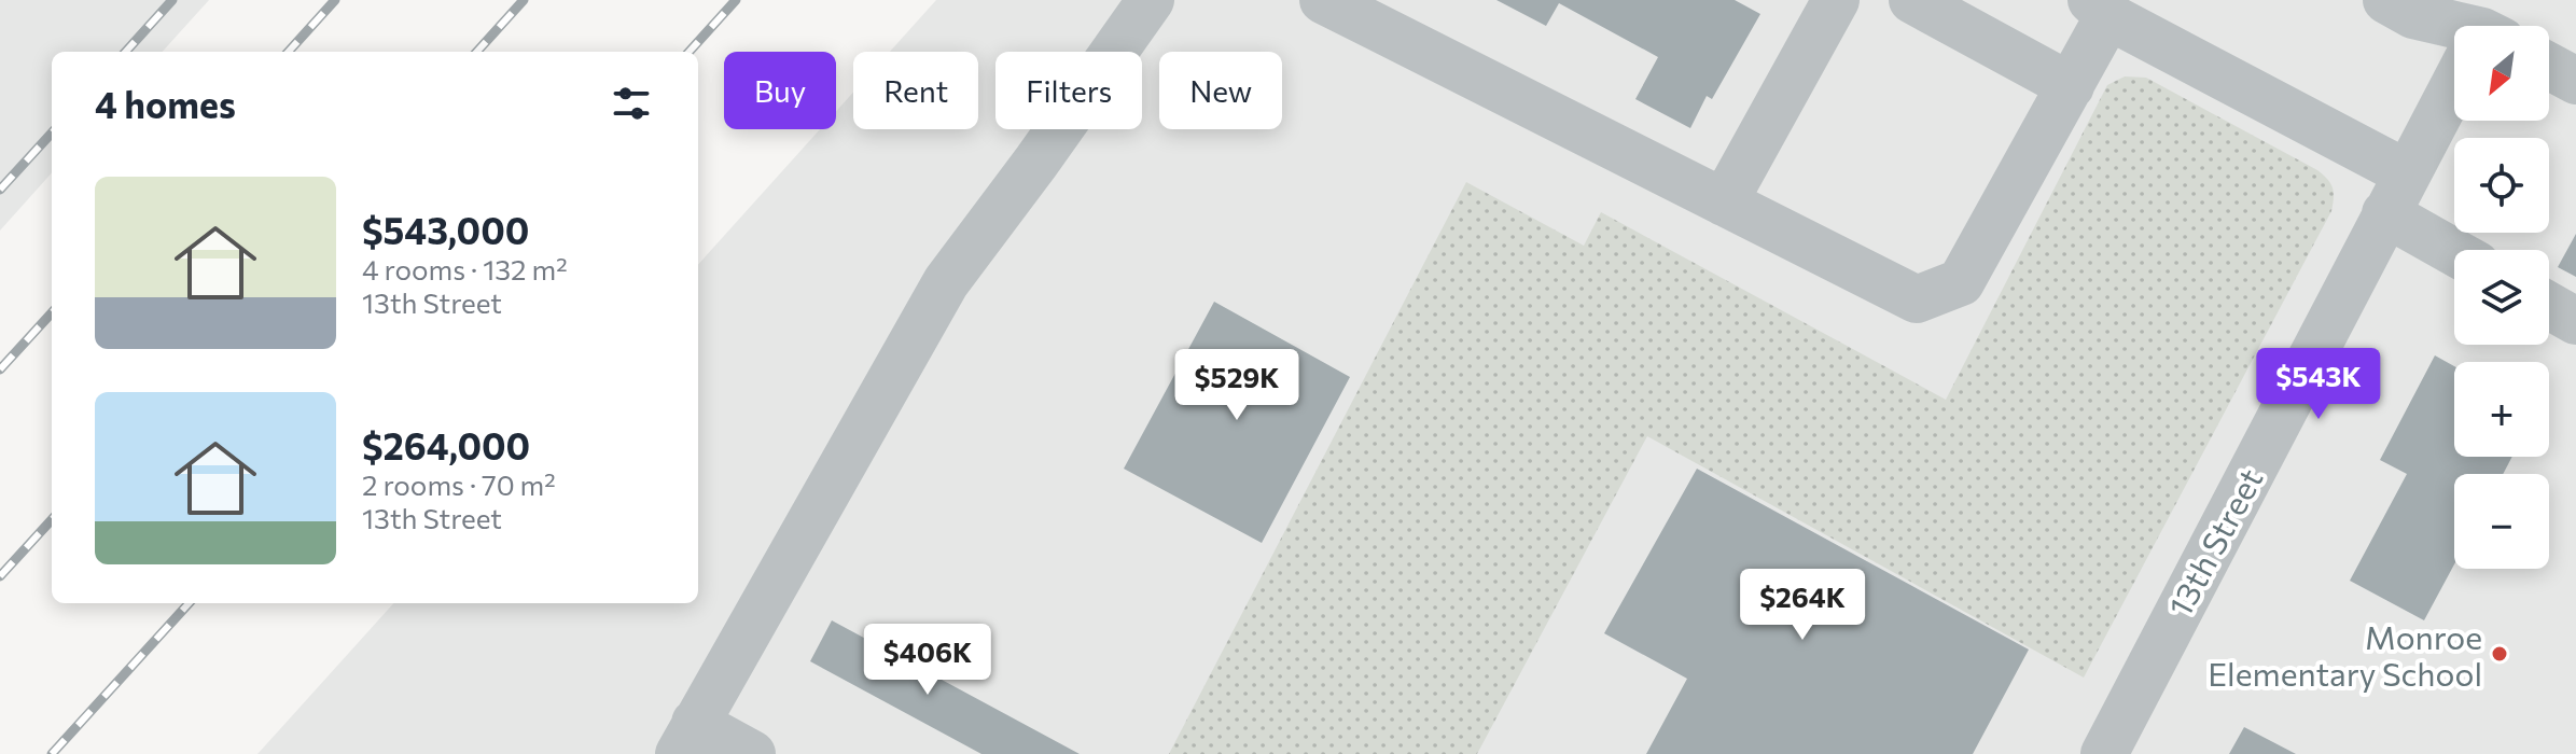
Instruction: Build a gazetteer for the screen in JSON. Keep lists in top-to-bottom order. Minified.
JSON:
{"streets":{"street":["13th Street"]},"places":["Monroe Elementary School"],"north":"bottom left","page":{"map_buttons":["+","−"],"chip":["Buy","Rent","Filters","New"],"heading":"4 homes","list":[{"name":"$543,000","note":"4 rooms · 132 m² · 13th Street"},{"name":"$264,000","note":"2 rooms · 70 m² · 13th Street"}],"price":["$543K","$529K","$264K","$406K"]}}
